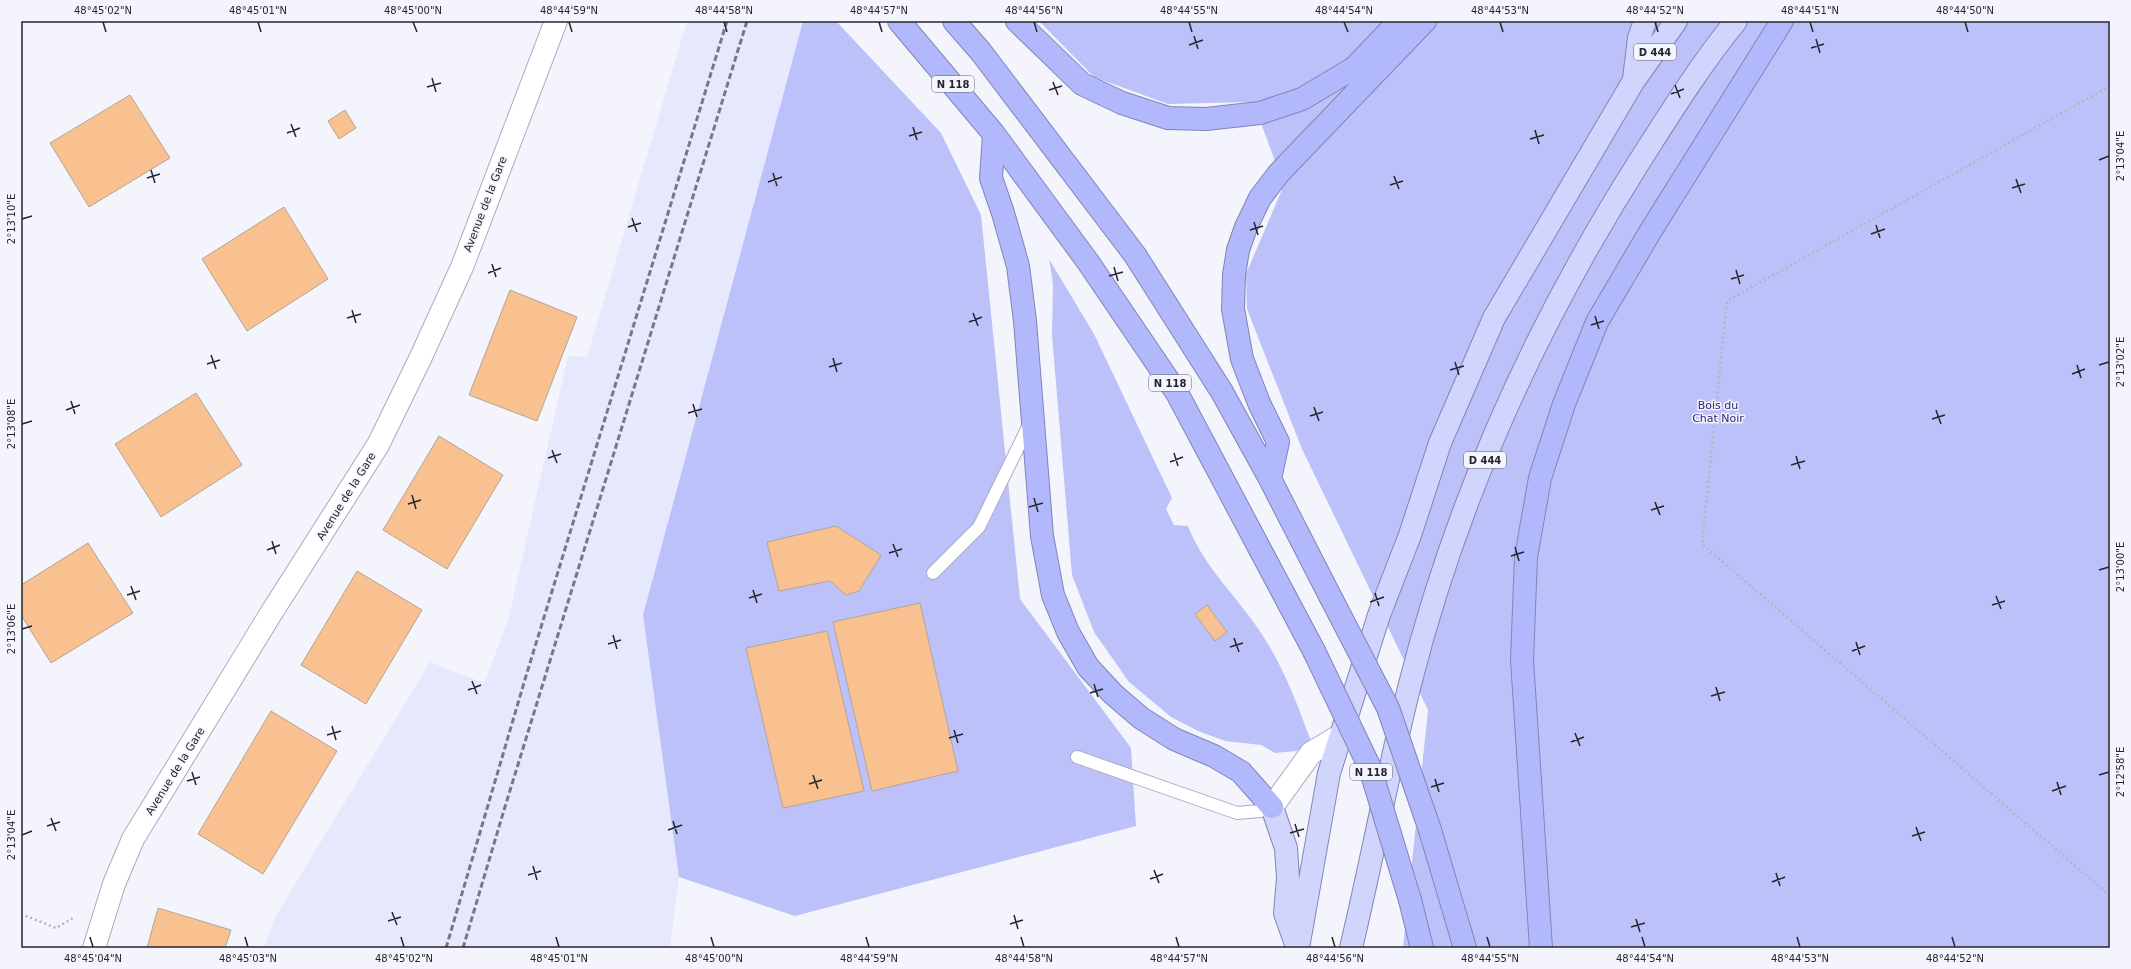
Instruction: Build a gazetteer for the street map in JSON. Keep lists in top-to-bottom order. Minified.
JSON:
{"streets":{"highway":["N 118"],"main road":["D 444"],"street":["Avenue de la Gare"]},"parks":["Bois du Chat Noir"],"coordinates":["48°45'02\"N","48°45'01\"N","48°45'00\"N","48°44'59\"N","48°44'58\"N","48°44'57\"N","48°44'56\"N","48°44'55\"N","48°44'54\"N","48°44'53\"N","48°44'52\"N","48°44'51\"N","48°44'50\"N","2°13'04\"E","2°13'10\"E","2°13'02\"E","2°13'08\"E","2°13'00\"E","2°13'06\"E","2°12'58\"E","48°45'04\"N","48°45'03\"N"]}
